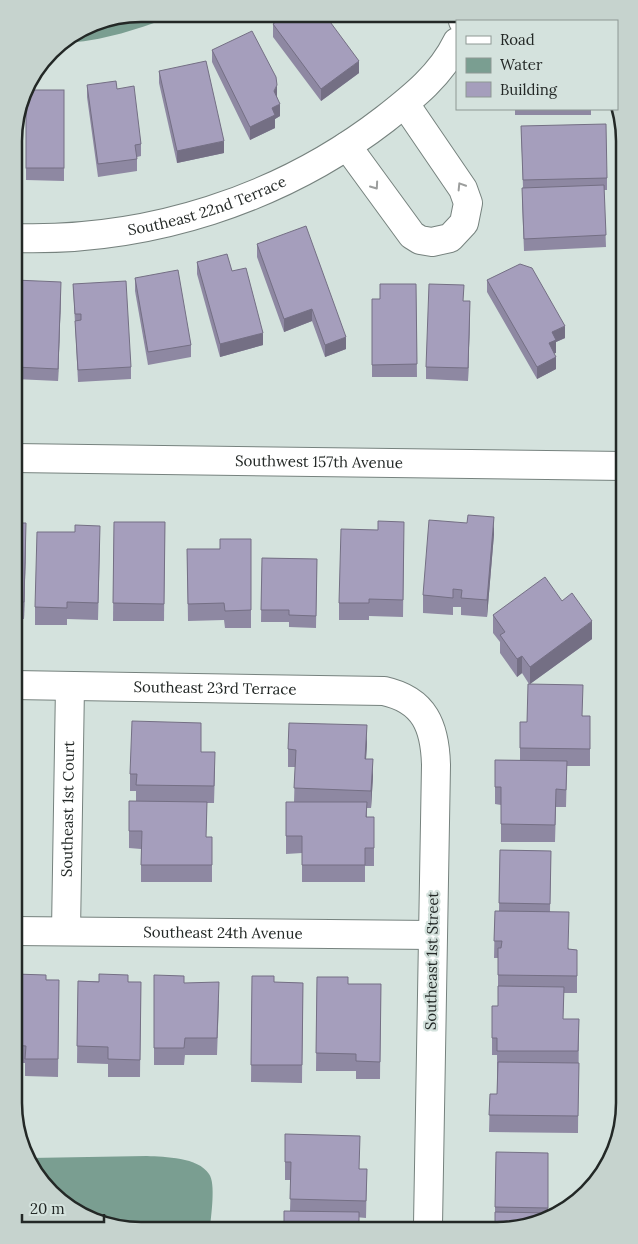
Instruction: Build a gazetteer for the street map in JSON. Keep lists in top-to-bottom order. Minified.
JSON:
{"streets":{"street":["Southeast 22nd Terrace","Southwest 157th Avenue","Southeast 23rd Terrace","Southeast 1st Court","Southeast 24th Avenue","Southeast 1st Street"]},"crossings":[["Southeast 23rd Terrace","Southeast 1st Court"],["Southeast 23rd Terrace","Southeast 1st Street"],["Southeast 1st Court","Southeast 24th Avenue"],["Southeast 24th Avenue","Southeast 1st Street"]],"legend":["Road","Water","Building"],"scale_bar":"20 m"}
